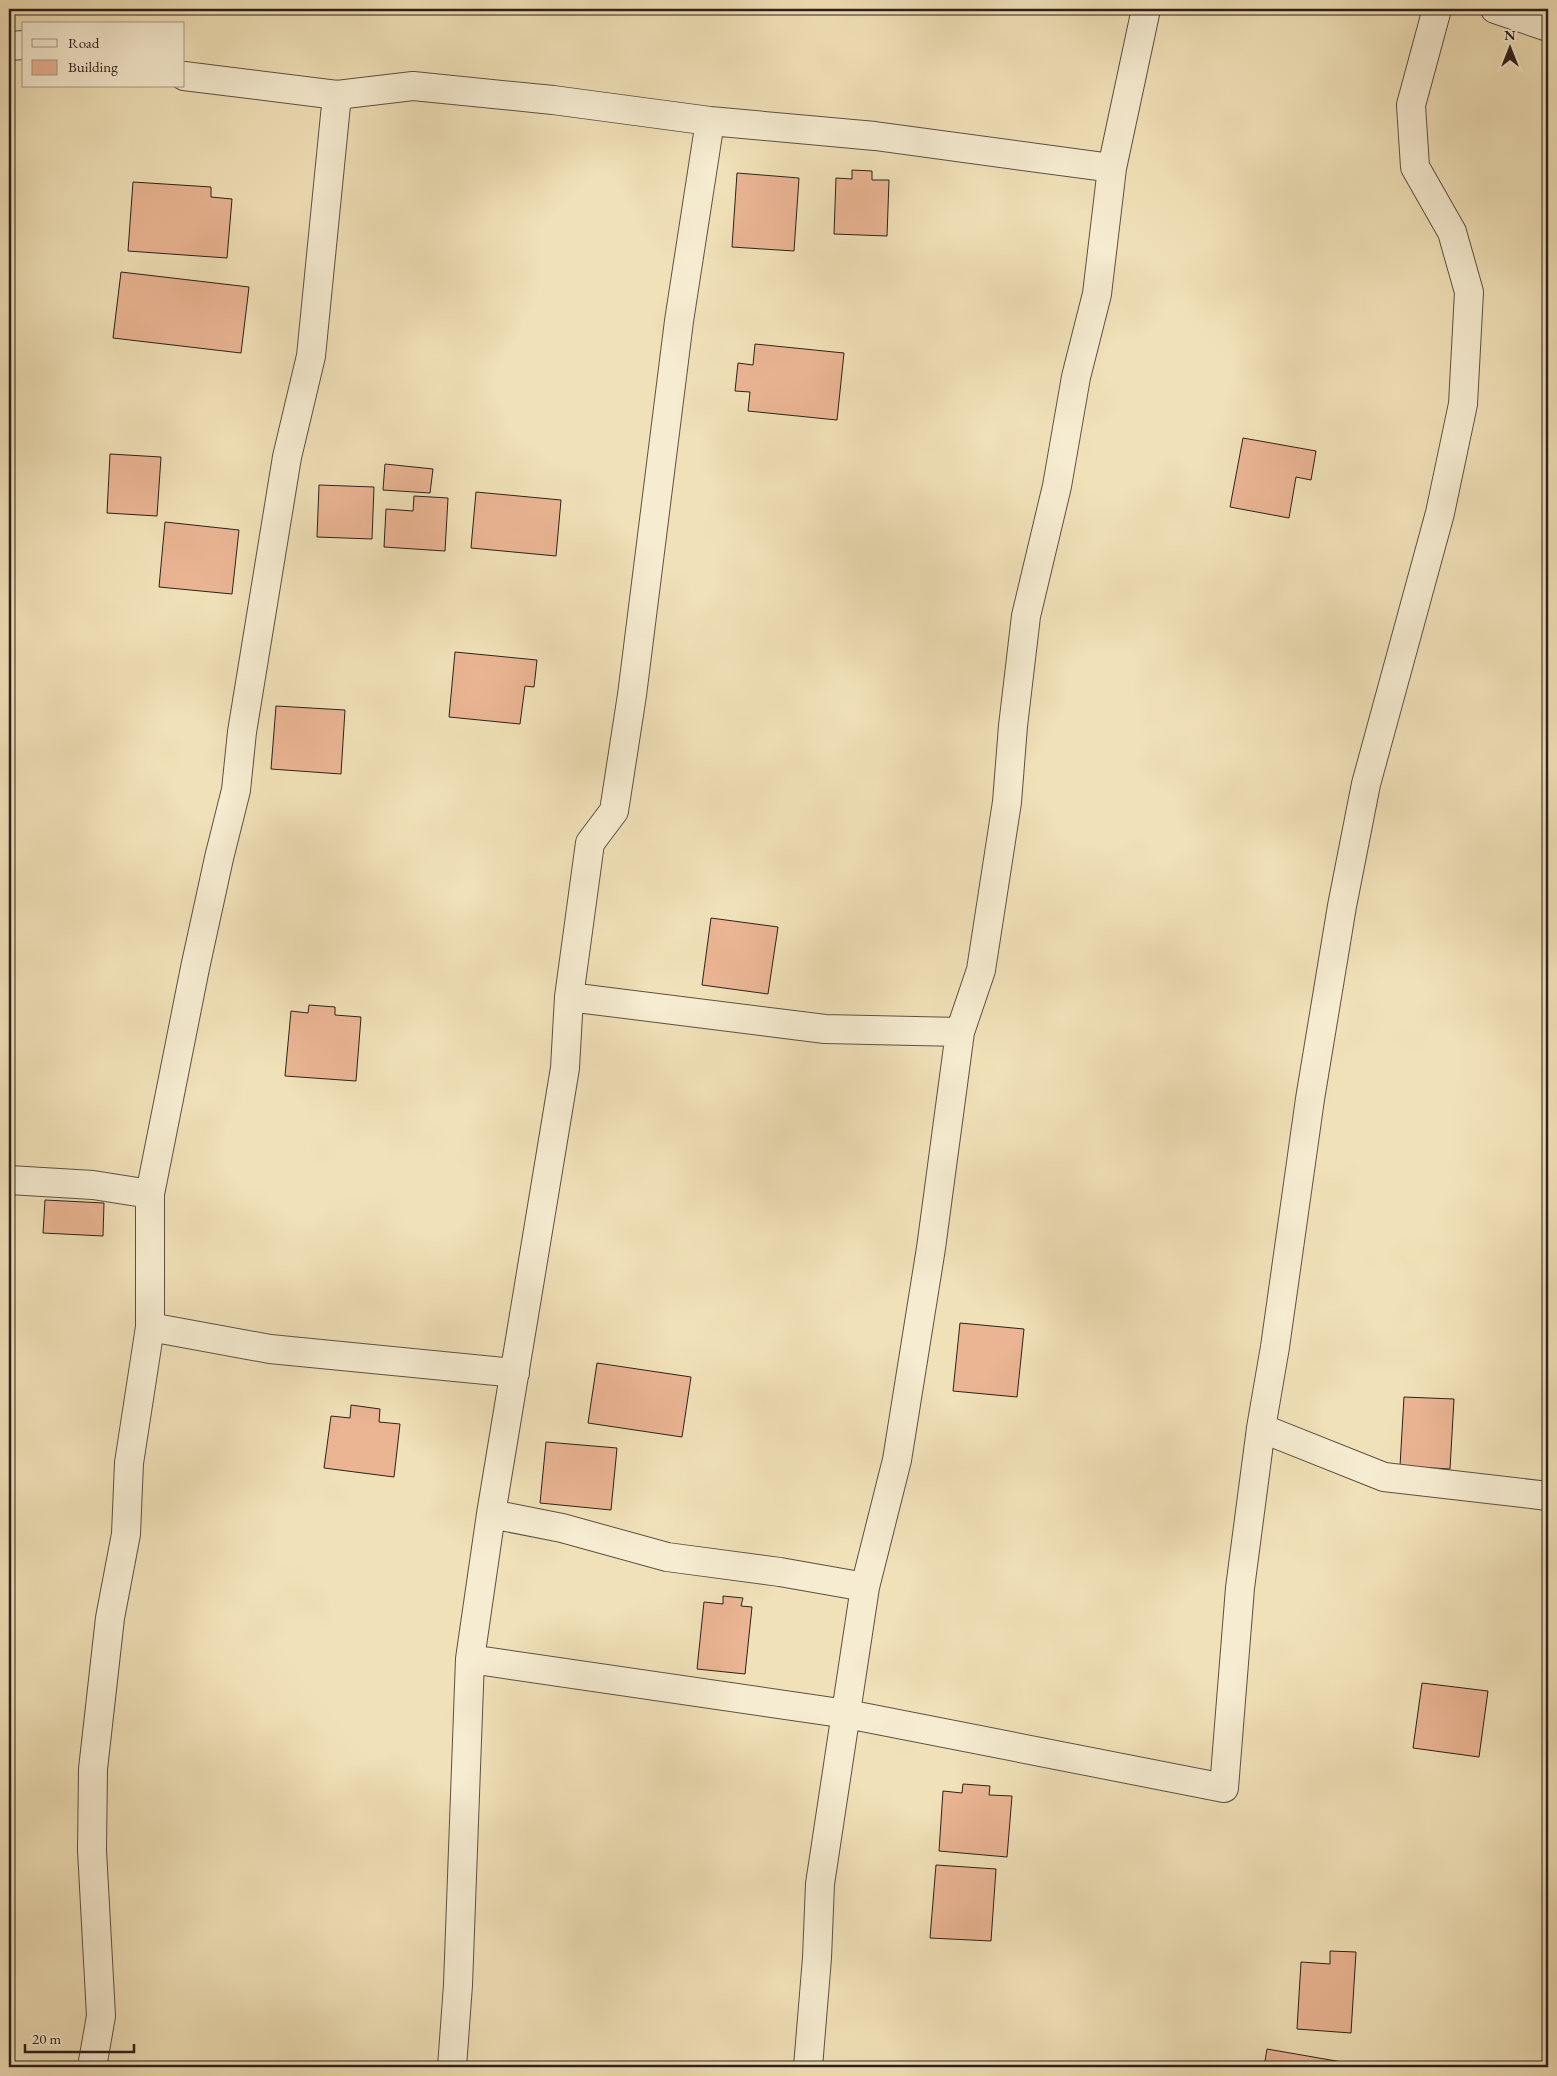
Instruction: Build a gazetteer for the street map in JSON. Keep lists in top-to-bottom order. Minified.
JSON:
{"legend":["Road","Building"],"scale_bar":"20 m","north":"top"}
